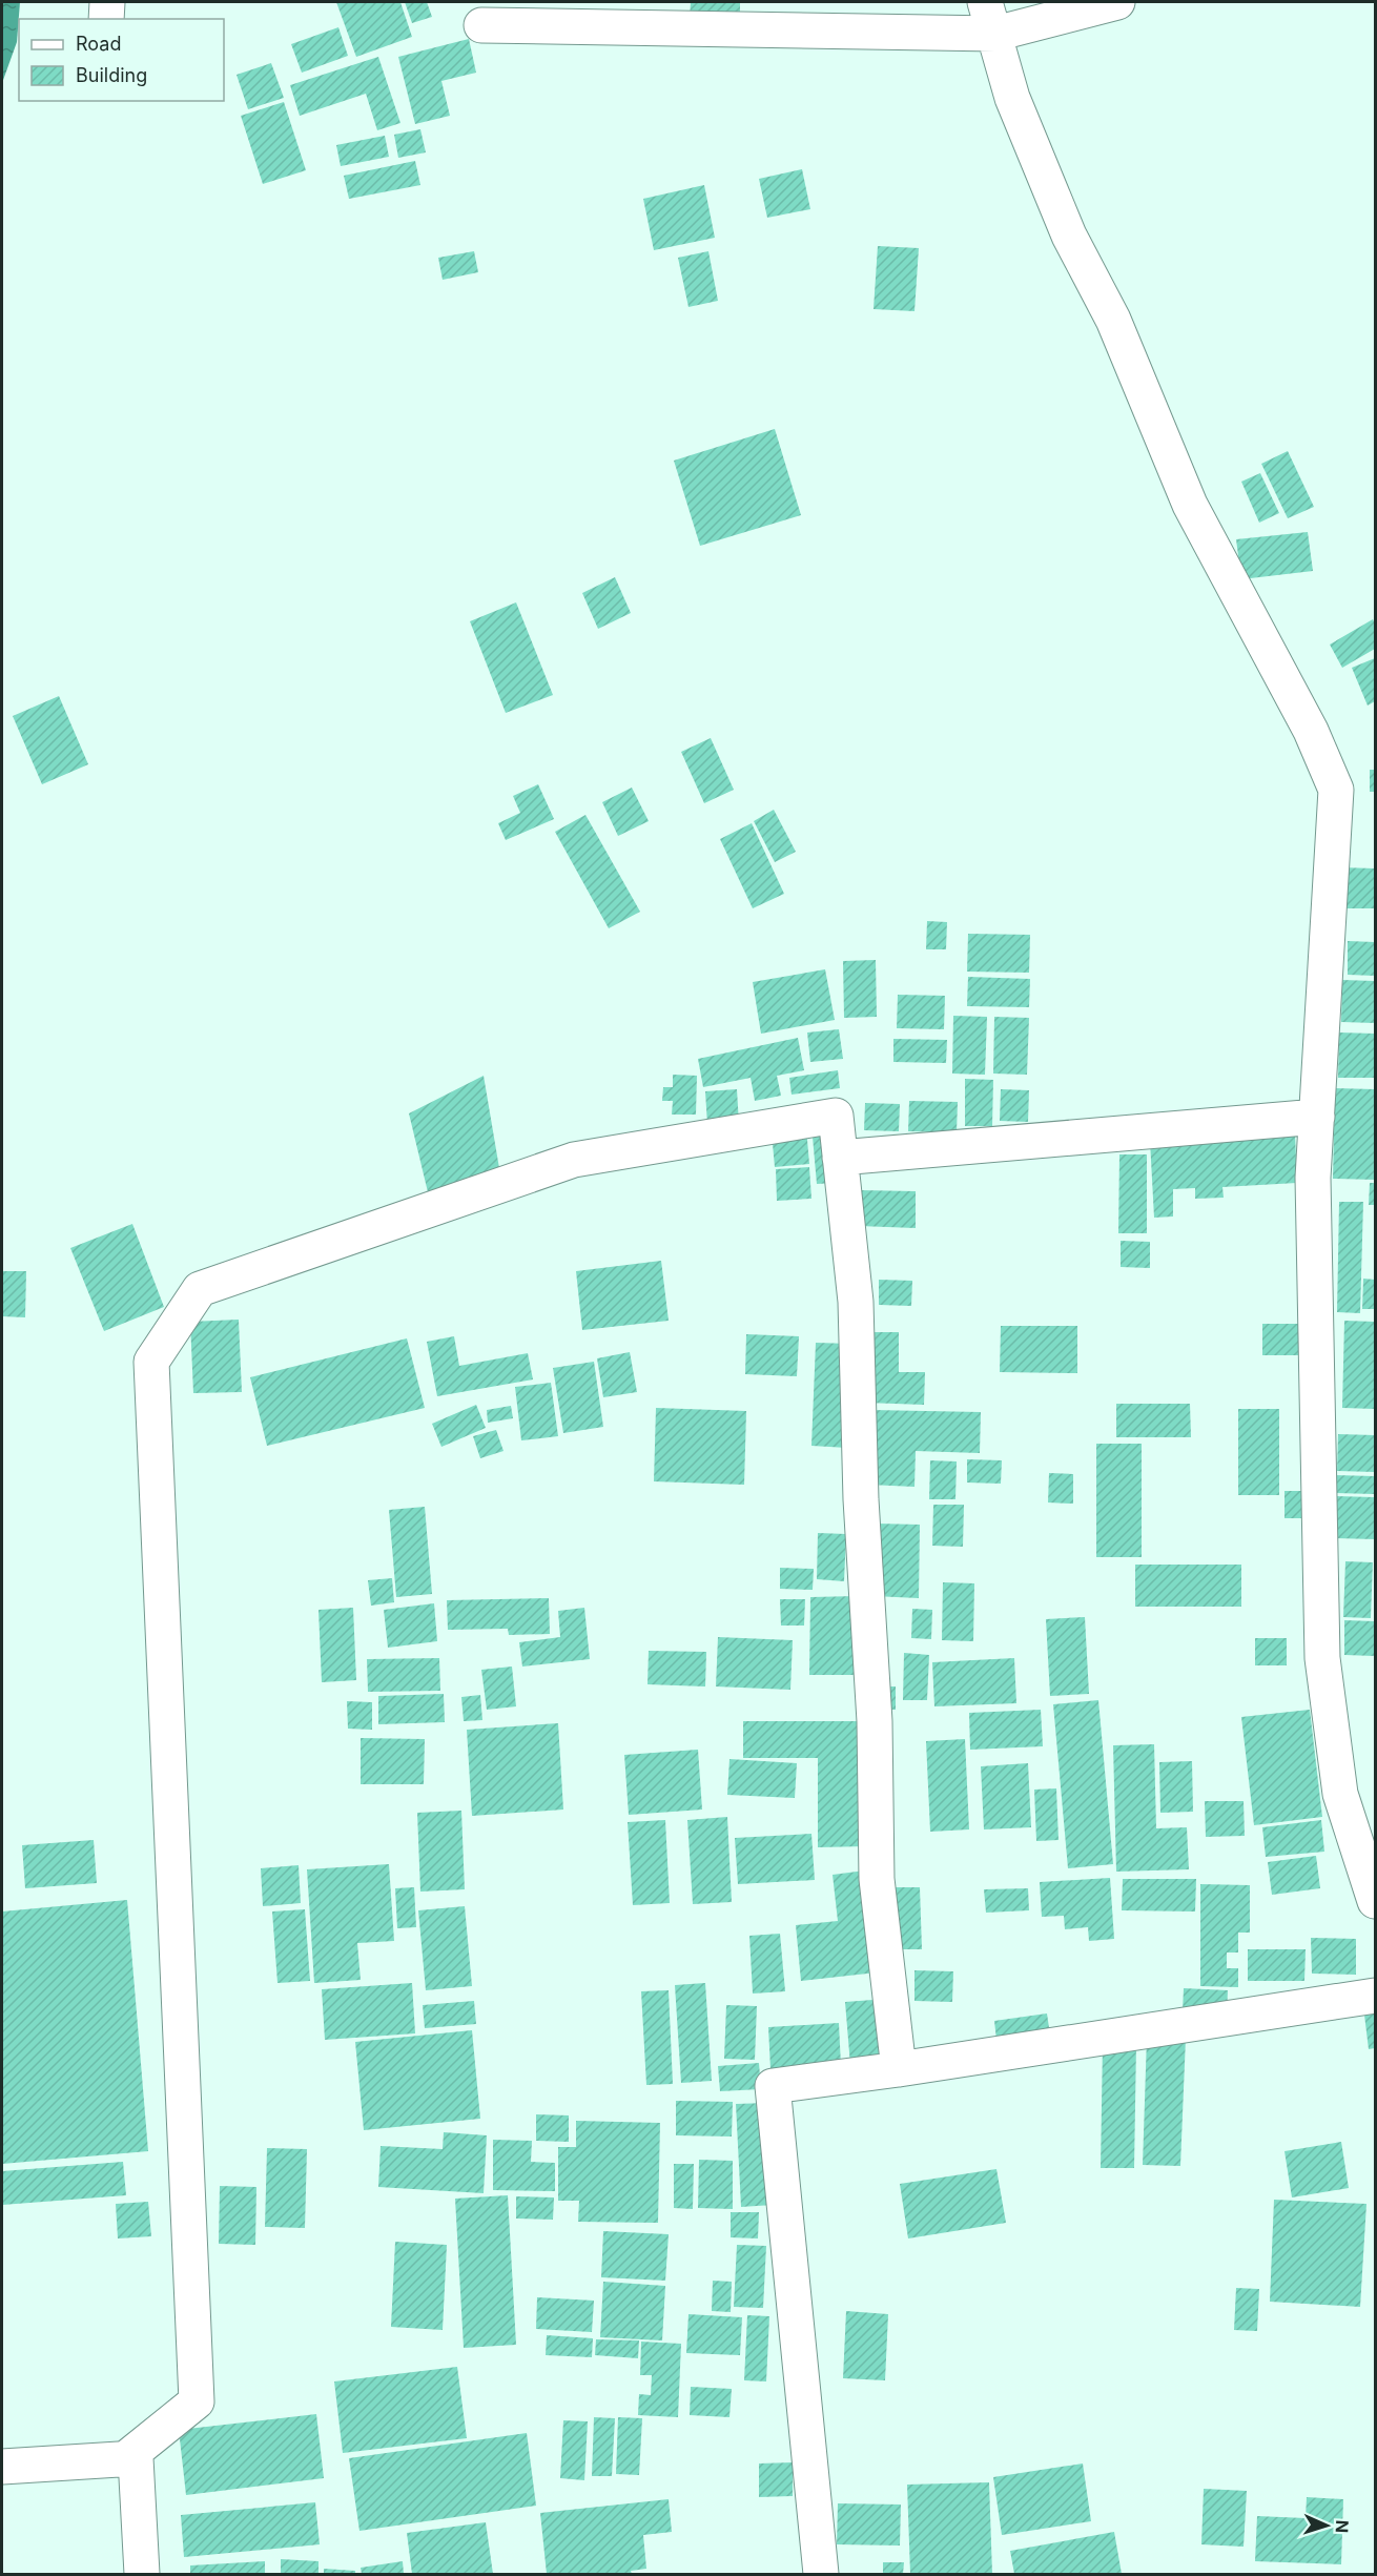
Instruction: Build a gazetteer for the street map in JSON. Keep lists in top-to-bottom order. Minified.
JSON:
{"legend":["Road","Building"],"north":"right"}
